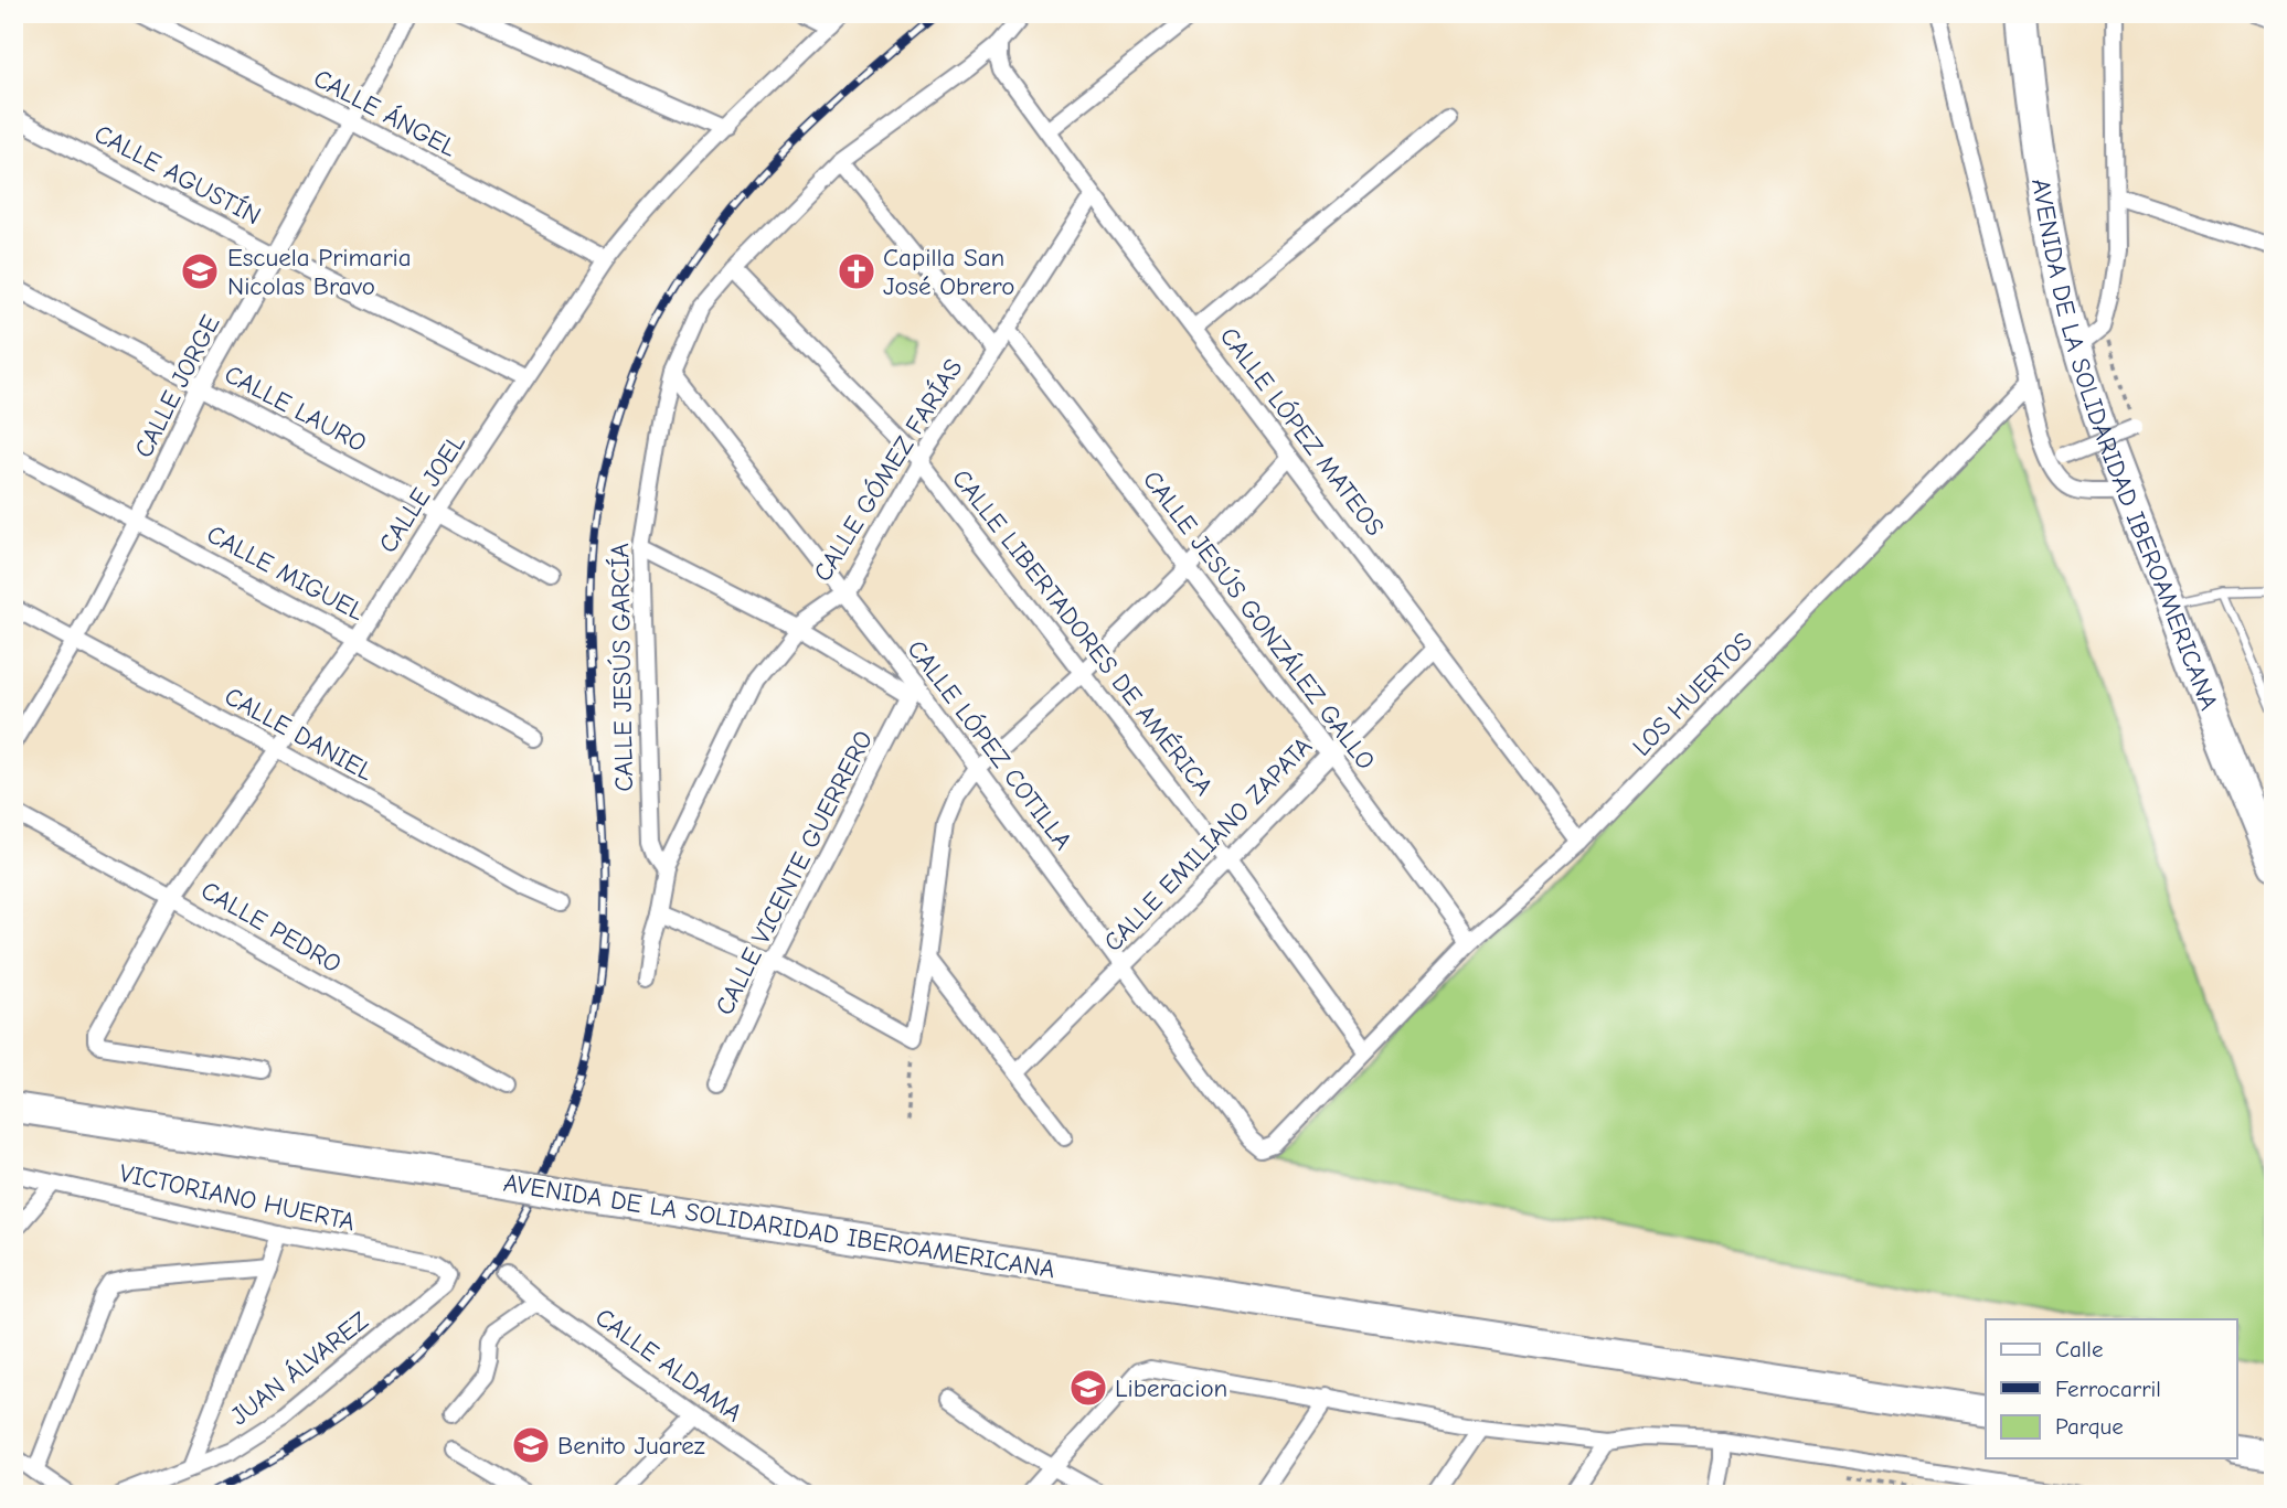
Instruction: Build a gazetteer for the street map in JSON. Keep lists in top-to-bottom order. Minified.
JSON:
{"streets":{"highway":["AVENIDA DE LA SOLIDARIDAD IBEROAMERICANA"],"street":["CALLE ÁNGEL","CALLE AGUSTÍN","CALLE JORGE","CALLE LAURO","CALLE LÓPEZ MATEOS","CALLE GÓMEZ FARÍAS","CALLE JOEL","CALLE MIGUEL","CALLE JESÚS GONZÁLEZ GALLO","CALLE LIBERTADORES DE AMÉRICA","CALLE JESÚS GARCÍA","LOS HUERTOS","CALLE DANIEL","CALLE LÓPEZ COTILLA","CALLE EMILIANO ZAPATA","CALLE VICENTE GUERRERO","CALLE PEDRO","VICTORIANO HUERTA","CALLE ALDAMA","JUAN ÁLVAREZ"]},"crossings":[["CALLE ÁNGEL","CALLE JORGE"],["CALLE ÁNGEL","CALLE JOEL"],["CALLE AGUSTÍN","CALLE JORGE"],["CALLE AGUSTÍN","CALLE JOEL"],["CALLE JORGE","CALLE LAURO"],["CALLE JORGE","CALLE MIGUEL"],["CALLE JORGE","CALLE DANIEL"],["CALLE LAURO","CALLE JOEL"],["CALLE LÓPEZ MATEOS","CALLE GÓMEZ FARÍAS"],["CALLE LÓPEZ MATEOS","CALLE JESÚS GARCÍA"],["CALLE LÓPEZ MATEOS","LOS HUERTOS"],["CALLE LÓPEZ MATEOS","CALLE EMILIANO ZAPATA"],["CALLE GÓMEZ FARÍAS","CALLE JESÚS GONZÁLEZ GALLO"],["CALLE GÓMEZ FARÍAS","CALLE LIBERTADORES DE AMÉRICA"],["CALLE GÓMEZ FARÍAS","CALLE JESÚS GARCÍA"],["CALLE GÓMEZ FARÍAS","CALLE LÓPEZ COTILLA"],["CALLE JOEL","CALLE MIGUEL"],["CALLE JOEL","CALLE DANIEL"],["CALLE JOEL","CALLE PEDRO"],["CALLE JESÚS GONZÁLEZ GALLO","LOS HUERTOS"],["CALLE JESÚS GONZÁLEZ GALLO","CALLE EMILIANO ZAPATA"],["CALLE LIBERTADORES DE AMÉRICA","CALLE JESÚS GARCÍA"],["CALLE LIBERTADORES DE AMÉRICA","LOS HUERTOS"],["CALLE LIBERTADORES DE AMÉRICA","CALLE EMILIANO ZAPATA"],["CALLE JESÚS GARCÍA","CALLE LÓPEZ COTILLA"],["LOS HUERTOS","CALLE LÓPEZ COTILLA"],["CALLE LÓPEZ COTILLA","CALLE EMILIANO ZAPATA"],["CALLE LÓPEZ COTILLA","CALLE VICENTE GUERRERO"],["VICTORIANO HUERTA","JUAN ÁLVAREZ"]],"places":{"school or university":["Escuela Primaria Nicolas Bravo","Liberacion","Benito Juarez"],"church":["Capilla San José Obrero"]},"legend":["Calle","Ferrocarril","Parque"]}
